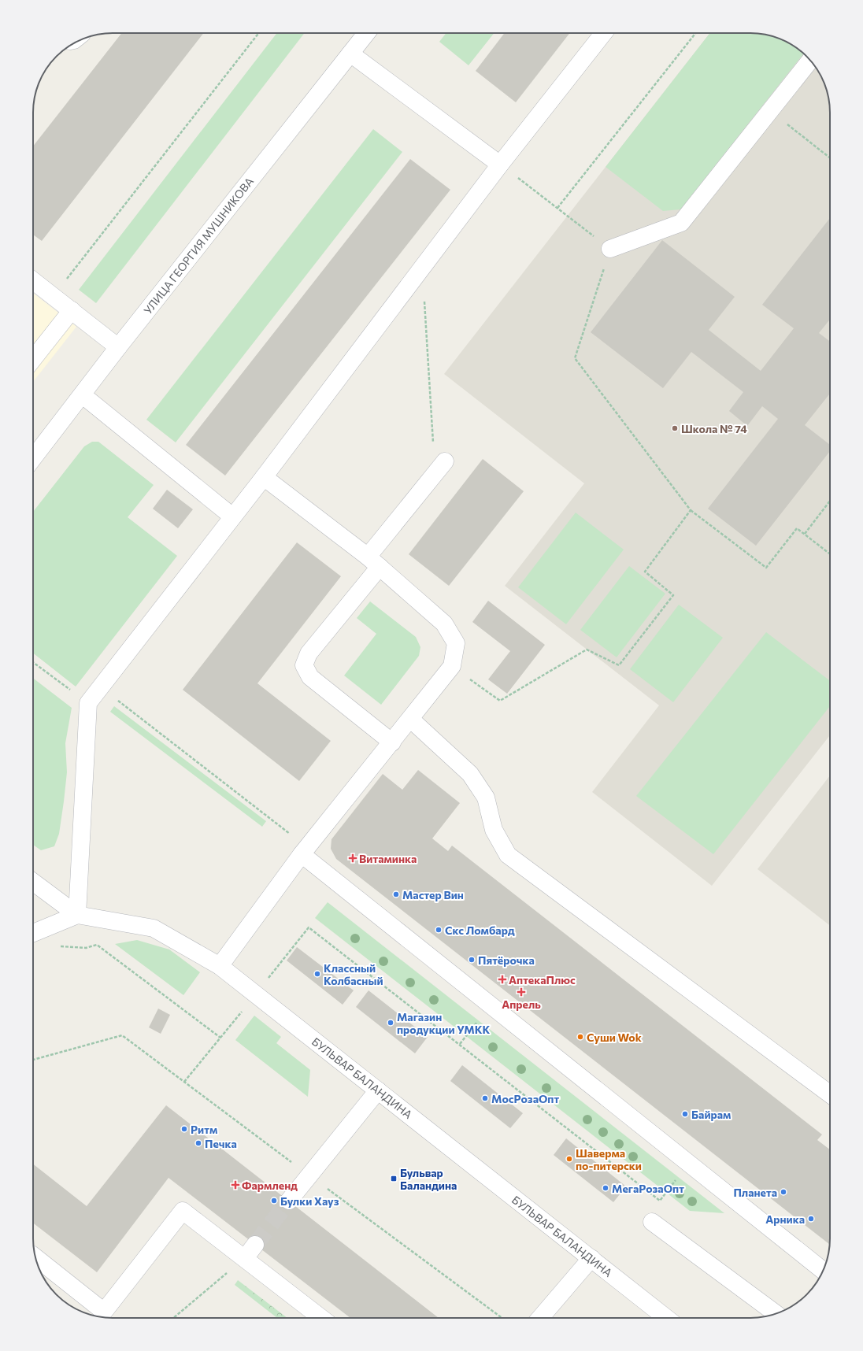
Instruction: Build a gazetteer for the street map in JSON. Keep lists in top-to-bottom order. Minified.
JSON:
{"streets":{"street":["УЛИЦА ГЕОРГИЯ МУШНИКОВА","БУЛЬВАР БАЛАНДИНА"]},"places":{"other":["Школа № 74","Мастер Вин","Скс Ломбард","Пятёрочка","Классный Колбасный","Магазин продукции УМКК","Суши Wok","МосРозаОпт","Байрам","Ритм","Печка","Шаверма по-питерски","МегаРозаОпт","Планета","Булки Хауз","Арника"],"health":["Витаминка","АптекаПлюс","Апрель","Фармленд"],"transit":["Бульвар Баландина"]}}
